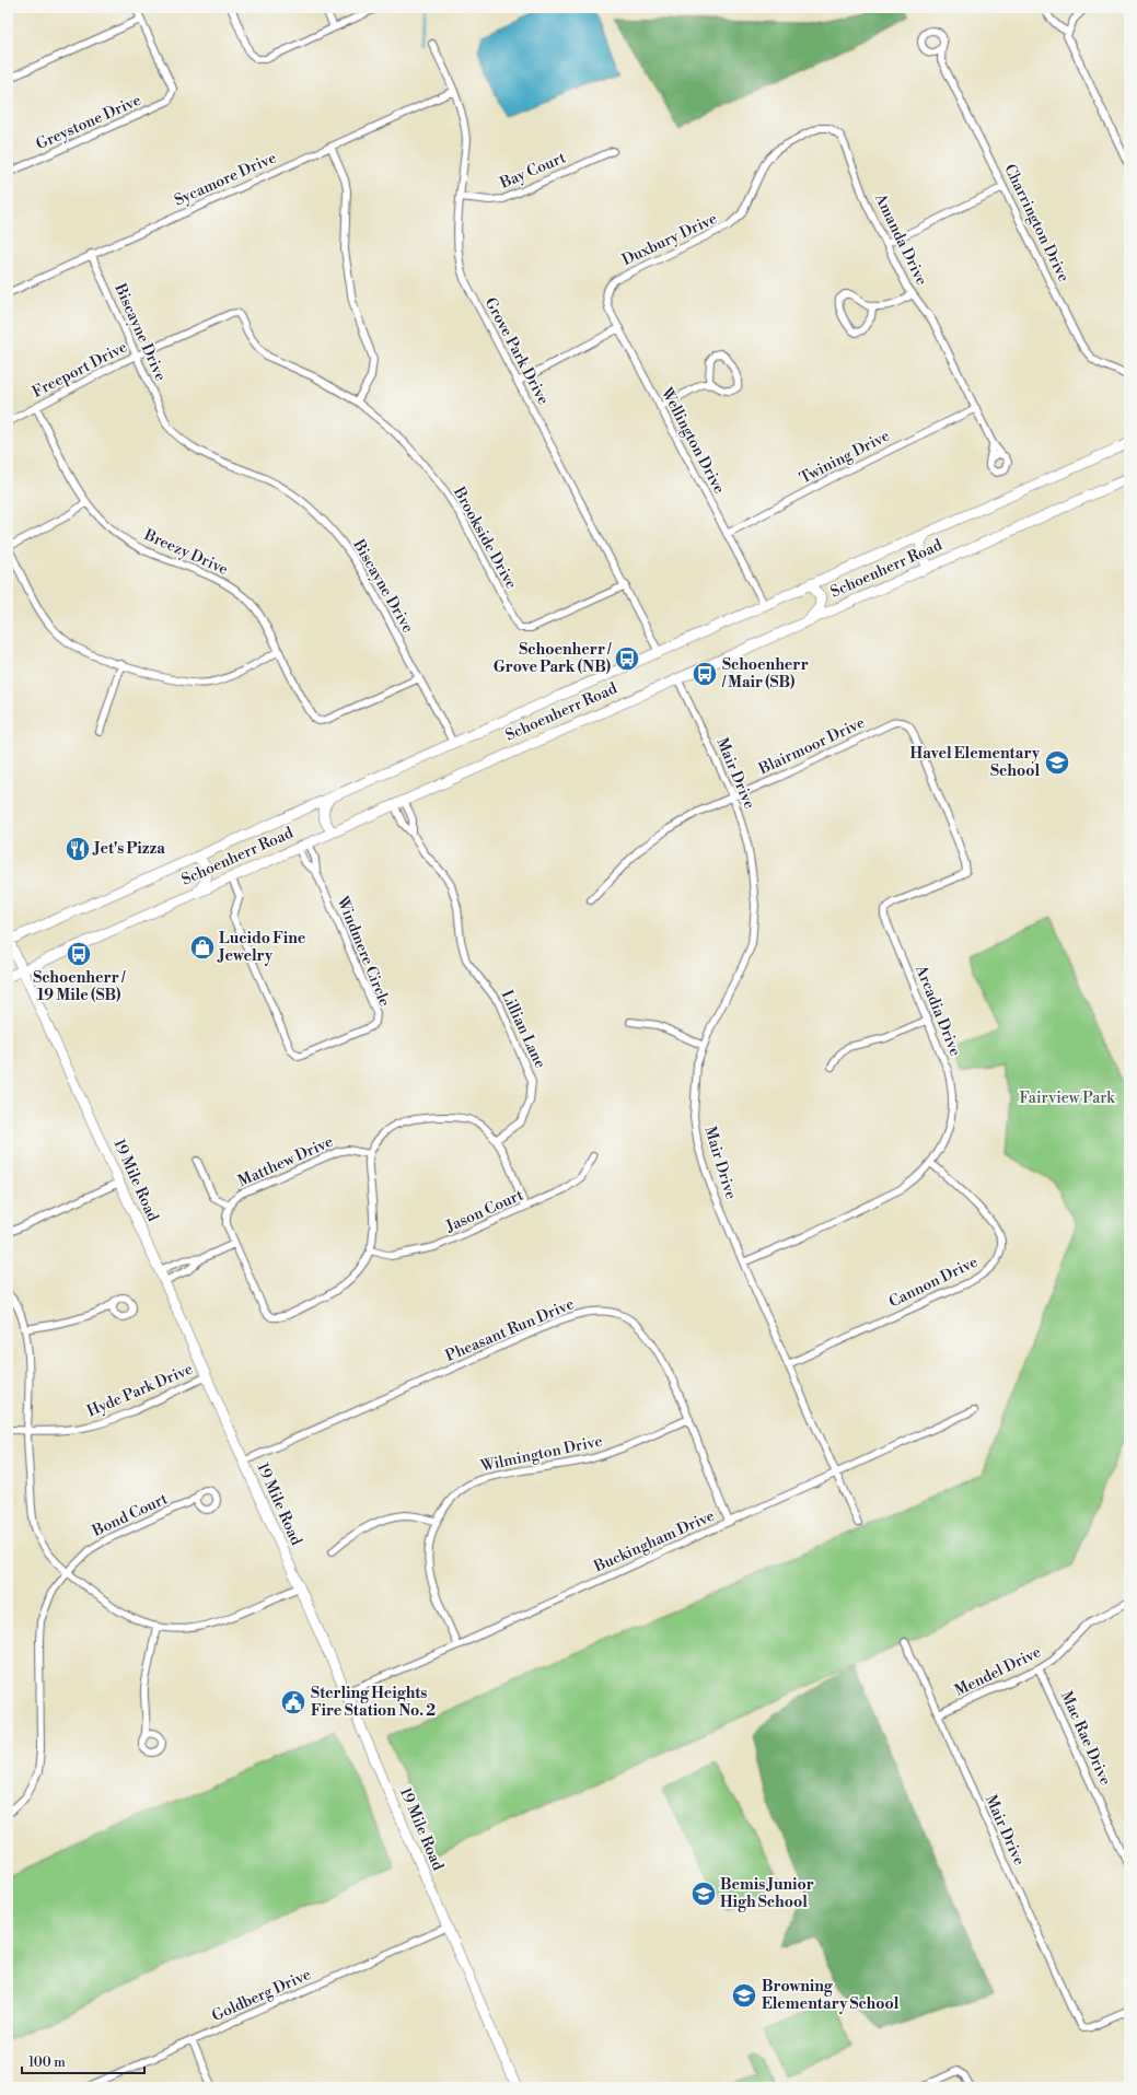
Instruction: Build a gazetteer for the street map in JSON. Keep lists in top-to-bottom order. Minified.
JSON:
{"streets":{"main road":["Schoenherr Road","19 Mile Road"],"street":["Greystone Drive","Bay Court","Sycamore Drive","Charrington Drive","Duxbury Drive","Amanda Drive","Biscayne Drive","Grove Park Drive","Freeport Drive","Wellington Drive","Twining Drive","Brookside Drive","Breezy Drive","Blairmoor Drive","Mair Drive","Windmere Circle","Arcadia Drive","Lillian Lane","Matthew Drive","Jason Court","Cannon Drive","Pheasant Run Drive","Hyde Park Drive","Wilmington Drive","Bond Court","Buckingham Drive","Mendel Drive","Mac Rae Drive","Goldberg Drive"]},"crossings":[["Bay Court","Grove Park Drive"],["Sycamore Drive","Biscayne Drive"],["Sycamore Drive","Grove Park Drive"],["Duxbury Drive","Amanda Drive"],["Duxbury Drive","Wellington Drive"],["Amanda Drive","Twining Drive"],["Biscayne Drive","Freeport Drive"],["Biscayne Drive","Breezy Drive"],["Biscayne Drive","Schoenherr Road"],["Grove Park Drive","Brookside Drive"],["Grove Park Drive","Schoenherr Road"],["Freeport Drive","Brookside Drive"],["Freeport Drive","Breezy Drive"],["Wellington Drive","Twining Drive"],["Wellington Drive","Schoenherr Road"],["Schoenherr Road","Mair Drive"],["Schoenherr Road","Windmere Circle"],["Schoenherr Road","Lillian Lane"],["Schoenherr Road","19 Mile Road"],["Blairmoor Drive","Mair Drive"],["Blairmoor Drive","Arcadia Drive"],["Mair Drive","Arcadia Drive"],["Mair Drive","Cannon Drive"],["Mair Drive","Buckingham Drive"],["Mair Drive","Mendel Drive"],["Arcadia Drive","Cannon Drive"],["Matthew Drive","Jason Court"],["19 Mile Road","Pheasant Run Drive"],["19 Mile Road","Hyde Park Drive"],["19 Mile Road","Buckingham Drive"],["19 Mile Road","Goldberg Drive"],["Pheasant Run Drive","Wilmington Drive"],["Pheasant Run Drive","Buckingham Drive"],["Wilmington Drive","Buckingham Drive"],["Mendel Drive","Mac Rae Drive"]],"parks":["Fairview Park"],"places":{"bus stop":["Schoenherr / Grove Park (NB)","Schoenherr / Mair (SB)","Schoenherr / 19 Mile (SB)"],"school or university":["Havel Elementary School","Bemis Junior High School","Browning Elementary School"],"restaurant":["Jet's Pizza"],"shop":["Lucido Fine Jewelry"],"public building":["Sterling Heights Fire Station No. 2"]},"scale_bar":"100 m"}
